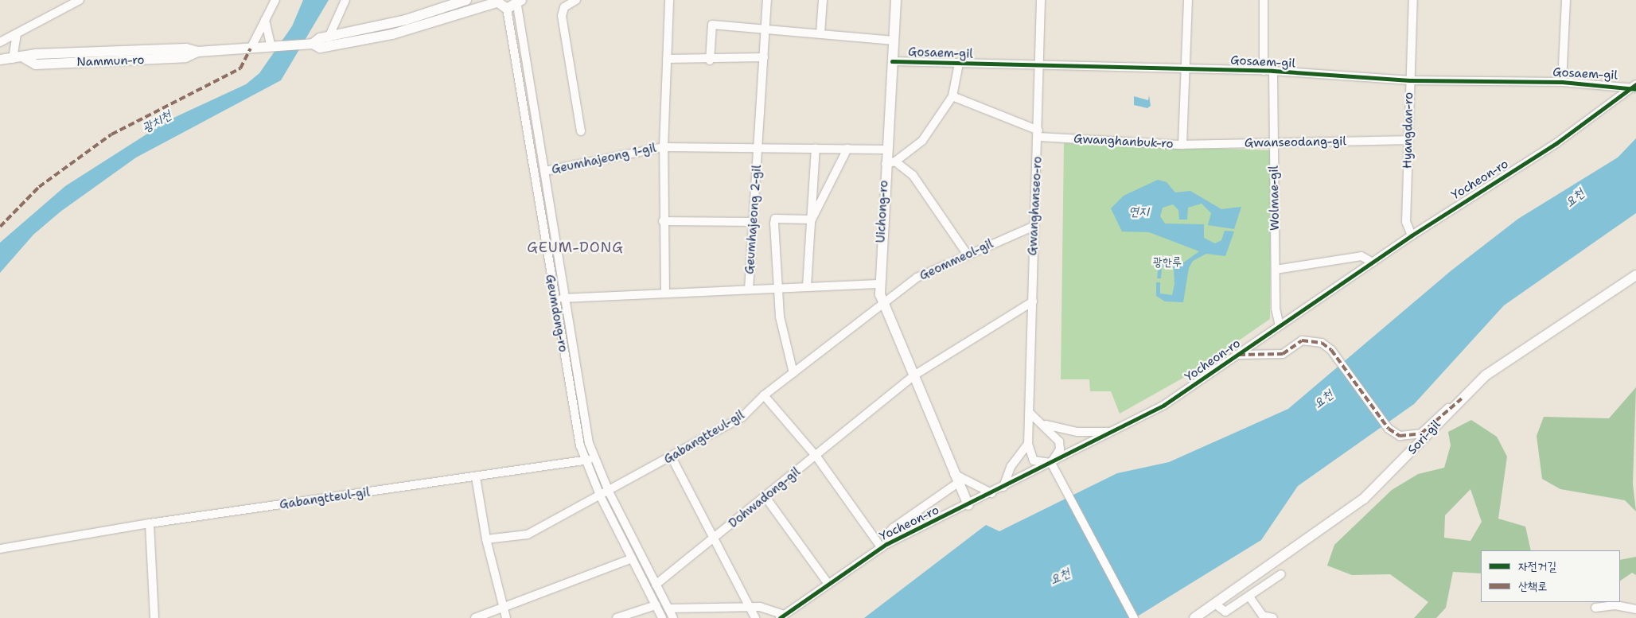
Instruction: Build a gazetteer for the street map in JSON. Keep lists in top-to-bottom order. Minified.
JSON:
{"streets":{"main road":["Nammun-ro","Uichong-ro","Geumdong-ro","Sori-gil"],"street":["Gosaem-gil","Hyangdan-ro","Gwanghanbuk-ro","Gwanseodang-gil","Geumhajeong 1-gil","Yocheon-ro","Wolmae-gil","Gwanghanseo-ro","Geumhajeong 2-gil","Geommeol-gil","Gabangtteul-gil","Dohwadong-gil"]},"crossings":[["Gosaem-gil","Hyangdan-ro"],["Gosaem-gil","Gwanghanbuk-ro"],["Gosaem-gil","Yocheon-ro"],["Gosaem-gil","Wolmae-gil"],["Gosaem-gil","Gwanghanseo-ro"],["Gosaem-gil","Uichong-ro"],["Hyangdan-ro","Gwanseodang-gil"],["Hyangdan-ro","Yocheon-ro"],["Gwanghanbuk-ro","Gwanseodang-gil"],["Gwanghanbuk-ro","Gwanghanseo-ro"],["Gwanseodang-gil","Wolmae-gil"],["Geumhajeong 1-gil","Geumhajeong 2-gil"],["Geumhajeong 1-gil","Geumdong-ro"],["Yocheon-ro","Wolmae-gil"],["Yocheon-ro","Uichong-ro"],["Yocheon-ro","Geumdong-ro"],["Gwanghanseo-ro","Geommeol-gil"],["Uichong-ro","Geumhajeong 2-gil"],["Uichong-ro","Geommeol-gil"],["Uichong-ro","Gabangtteul-gil"],["Uichong-ro","Dohwadong-gil"],["Geommeol-gil","Gabangtteul-gil"],["Geumdong-ro","Gabangtteul-gil"],["Geumdong-ro","Dohwadong-gil"]],"districts":["GEUM-DONG"],"water":["광치천","요천","연지"],"parks":["광한루"],"legend":["자전거길","산책로"]}
